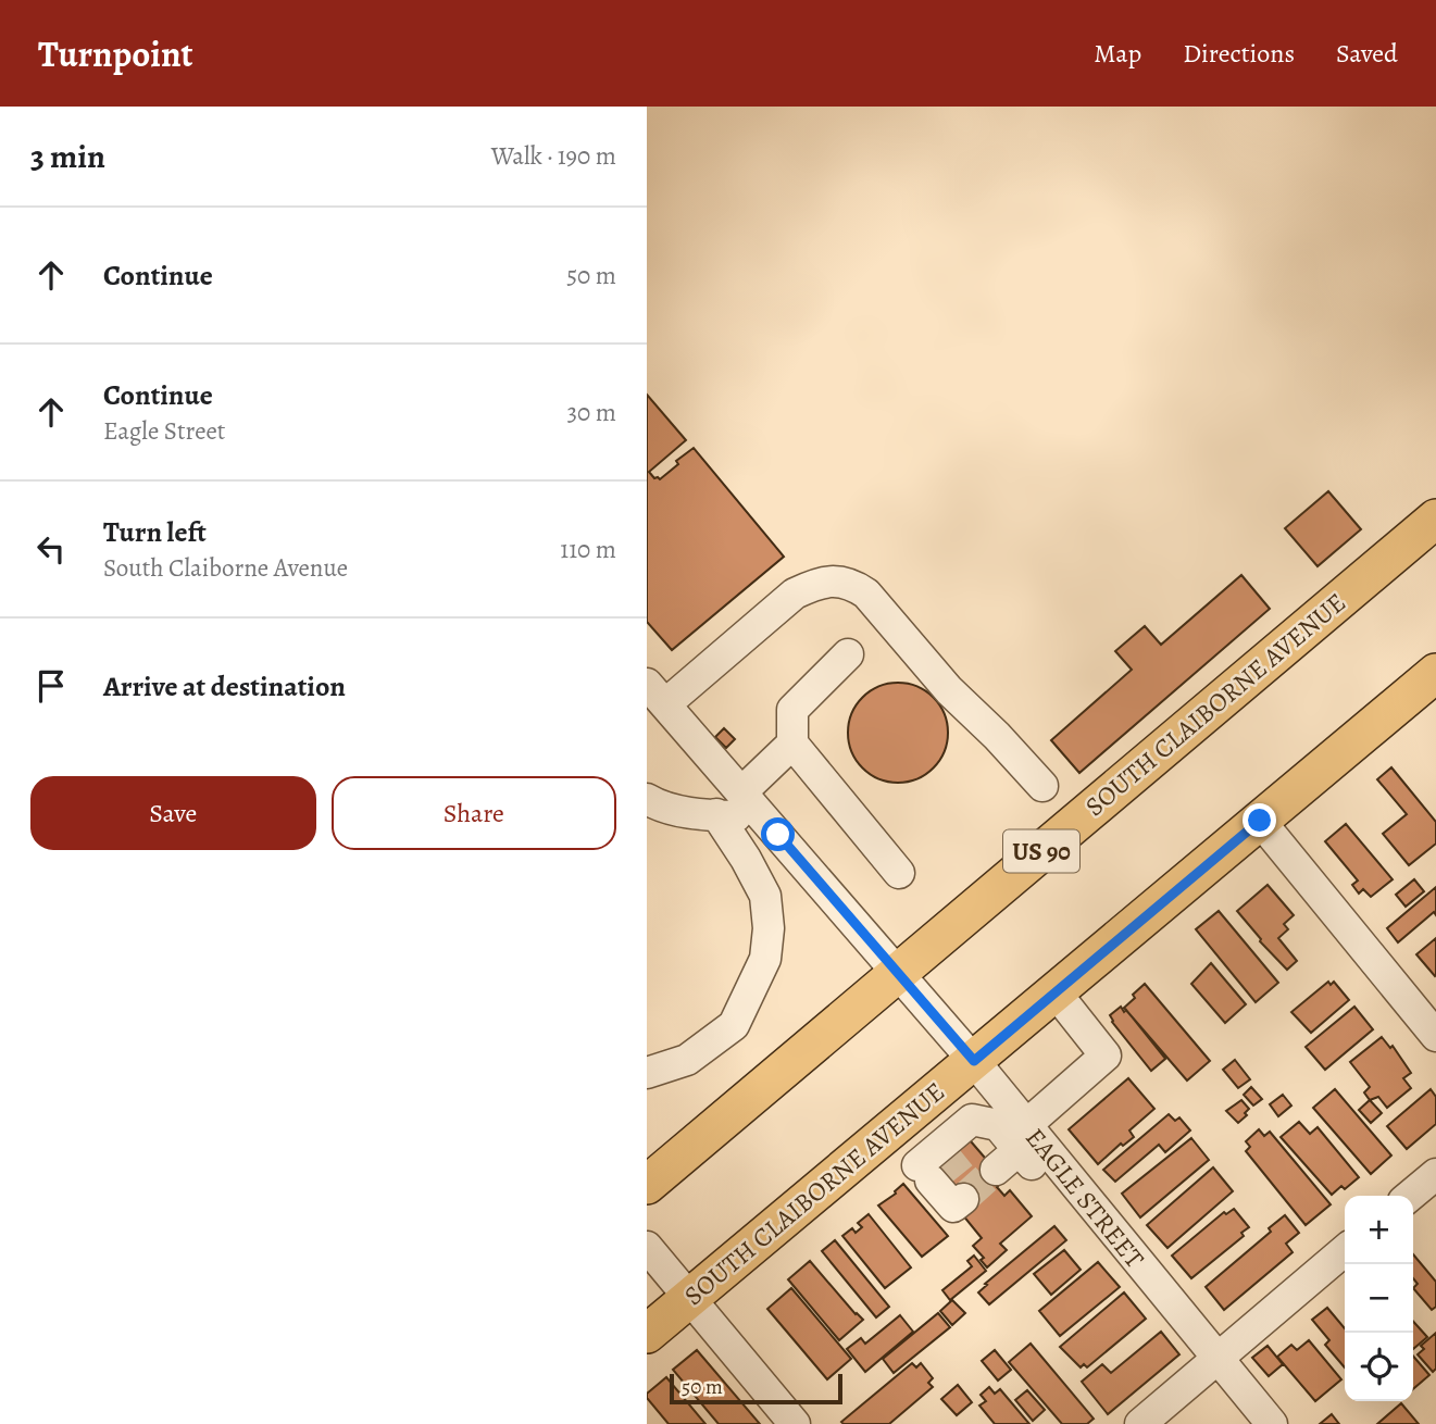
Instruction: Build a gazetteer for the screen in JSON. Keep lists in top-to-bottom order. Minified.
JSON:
{"streets":{"main road":["SOUTH CLAIBORNE AVENUE","US 90"],"street":["EAGLE STREET"]},"crossings":[["SOUTH CLAIBORNE AVENUE","EAGLE STREET"]],"scale_bar":"50 m","page":{"header":"Turnpoint","nav":["Map","Directions","Saved"],"heading":["3 min","Walk · 190 m"],"list":[["Continue","50 m"],["Continue","Eagle Street","30 m"],["Turn left","South Claiborne Avenue","110 m"],"Arrive at destination"],"buttons":["Save","Share"],"map_buttons":["+","−"],"scale":"50 m"}}
